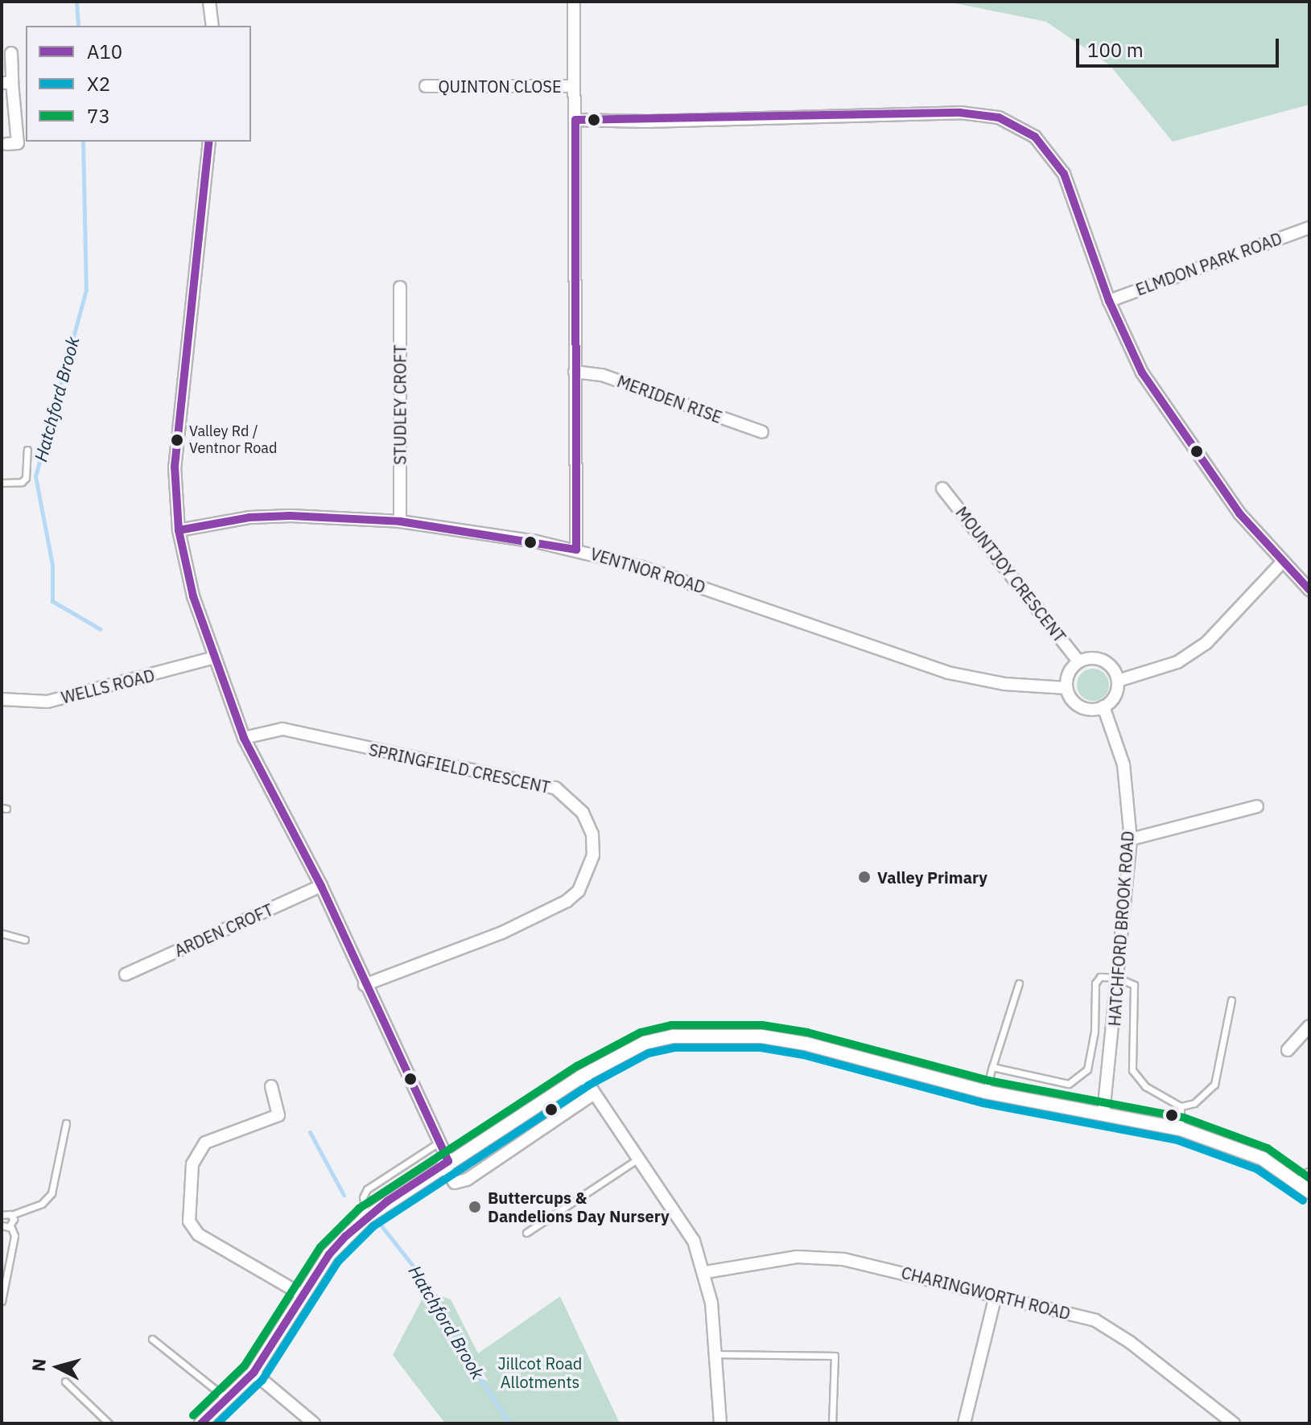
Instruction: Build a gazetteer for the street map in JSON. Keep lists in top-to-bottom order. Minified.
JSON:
{"streets":{"street":["QUINTON CLOSE","ELMDON PARK ROAD","MERIDEN RISE","STUDLEY CROFT","VENTNOR ROAD","MOUNTJOY CRESCENT","WELLS ROAD","SPRINGFIELD CRESCENT","HATCHFORD BROOK ROAD","ARDEN CROFT","CHARINGWORTH ROAD"]},"crossings":[["STUDLEY CROFT","VENTNOR ROAD"],["VENTNOR ROAD","MOUNTJOY CRESCENT"],["VENTNOR ROAD","HATCHFORD BROOK ROAD"],["MOUNTJOY CRESCENT","HATCHFORD BROOK ROAD"]],"water":["Hatchford Brook"],"parks":["Jillcot Road Allotments"],"places":["Valley Rd / Ventnor Road","Valley Primary","Buttercups & Dandelions Day Nursery"],"lines":["transit line A10","transit line 73","transit line X2"],"legend":["A10","X2","73"],"scale_bar":"100 m","north":"left"}
